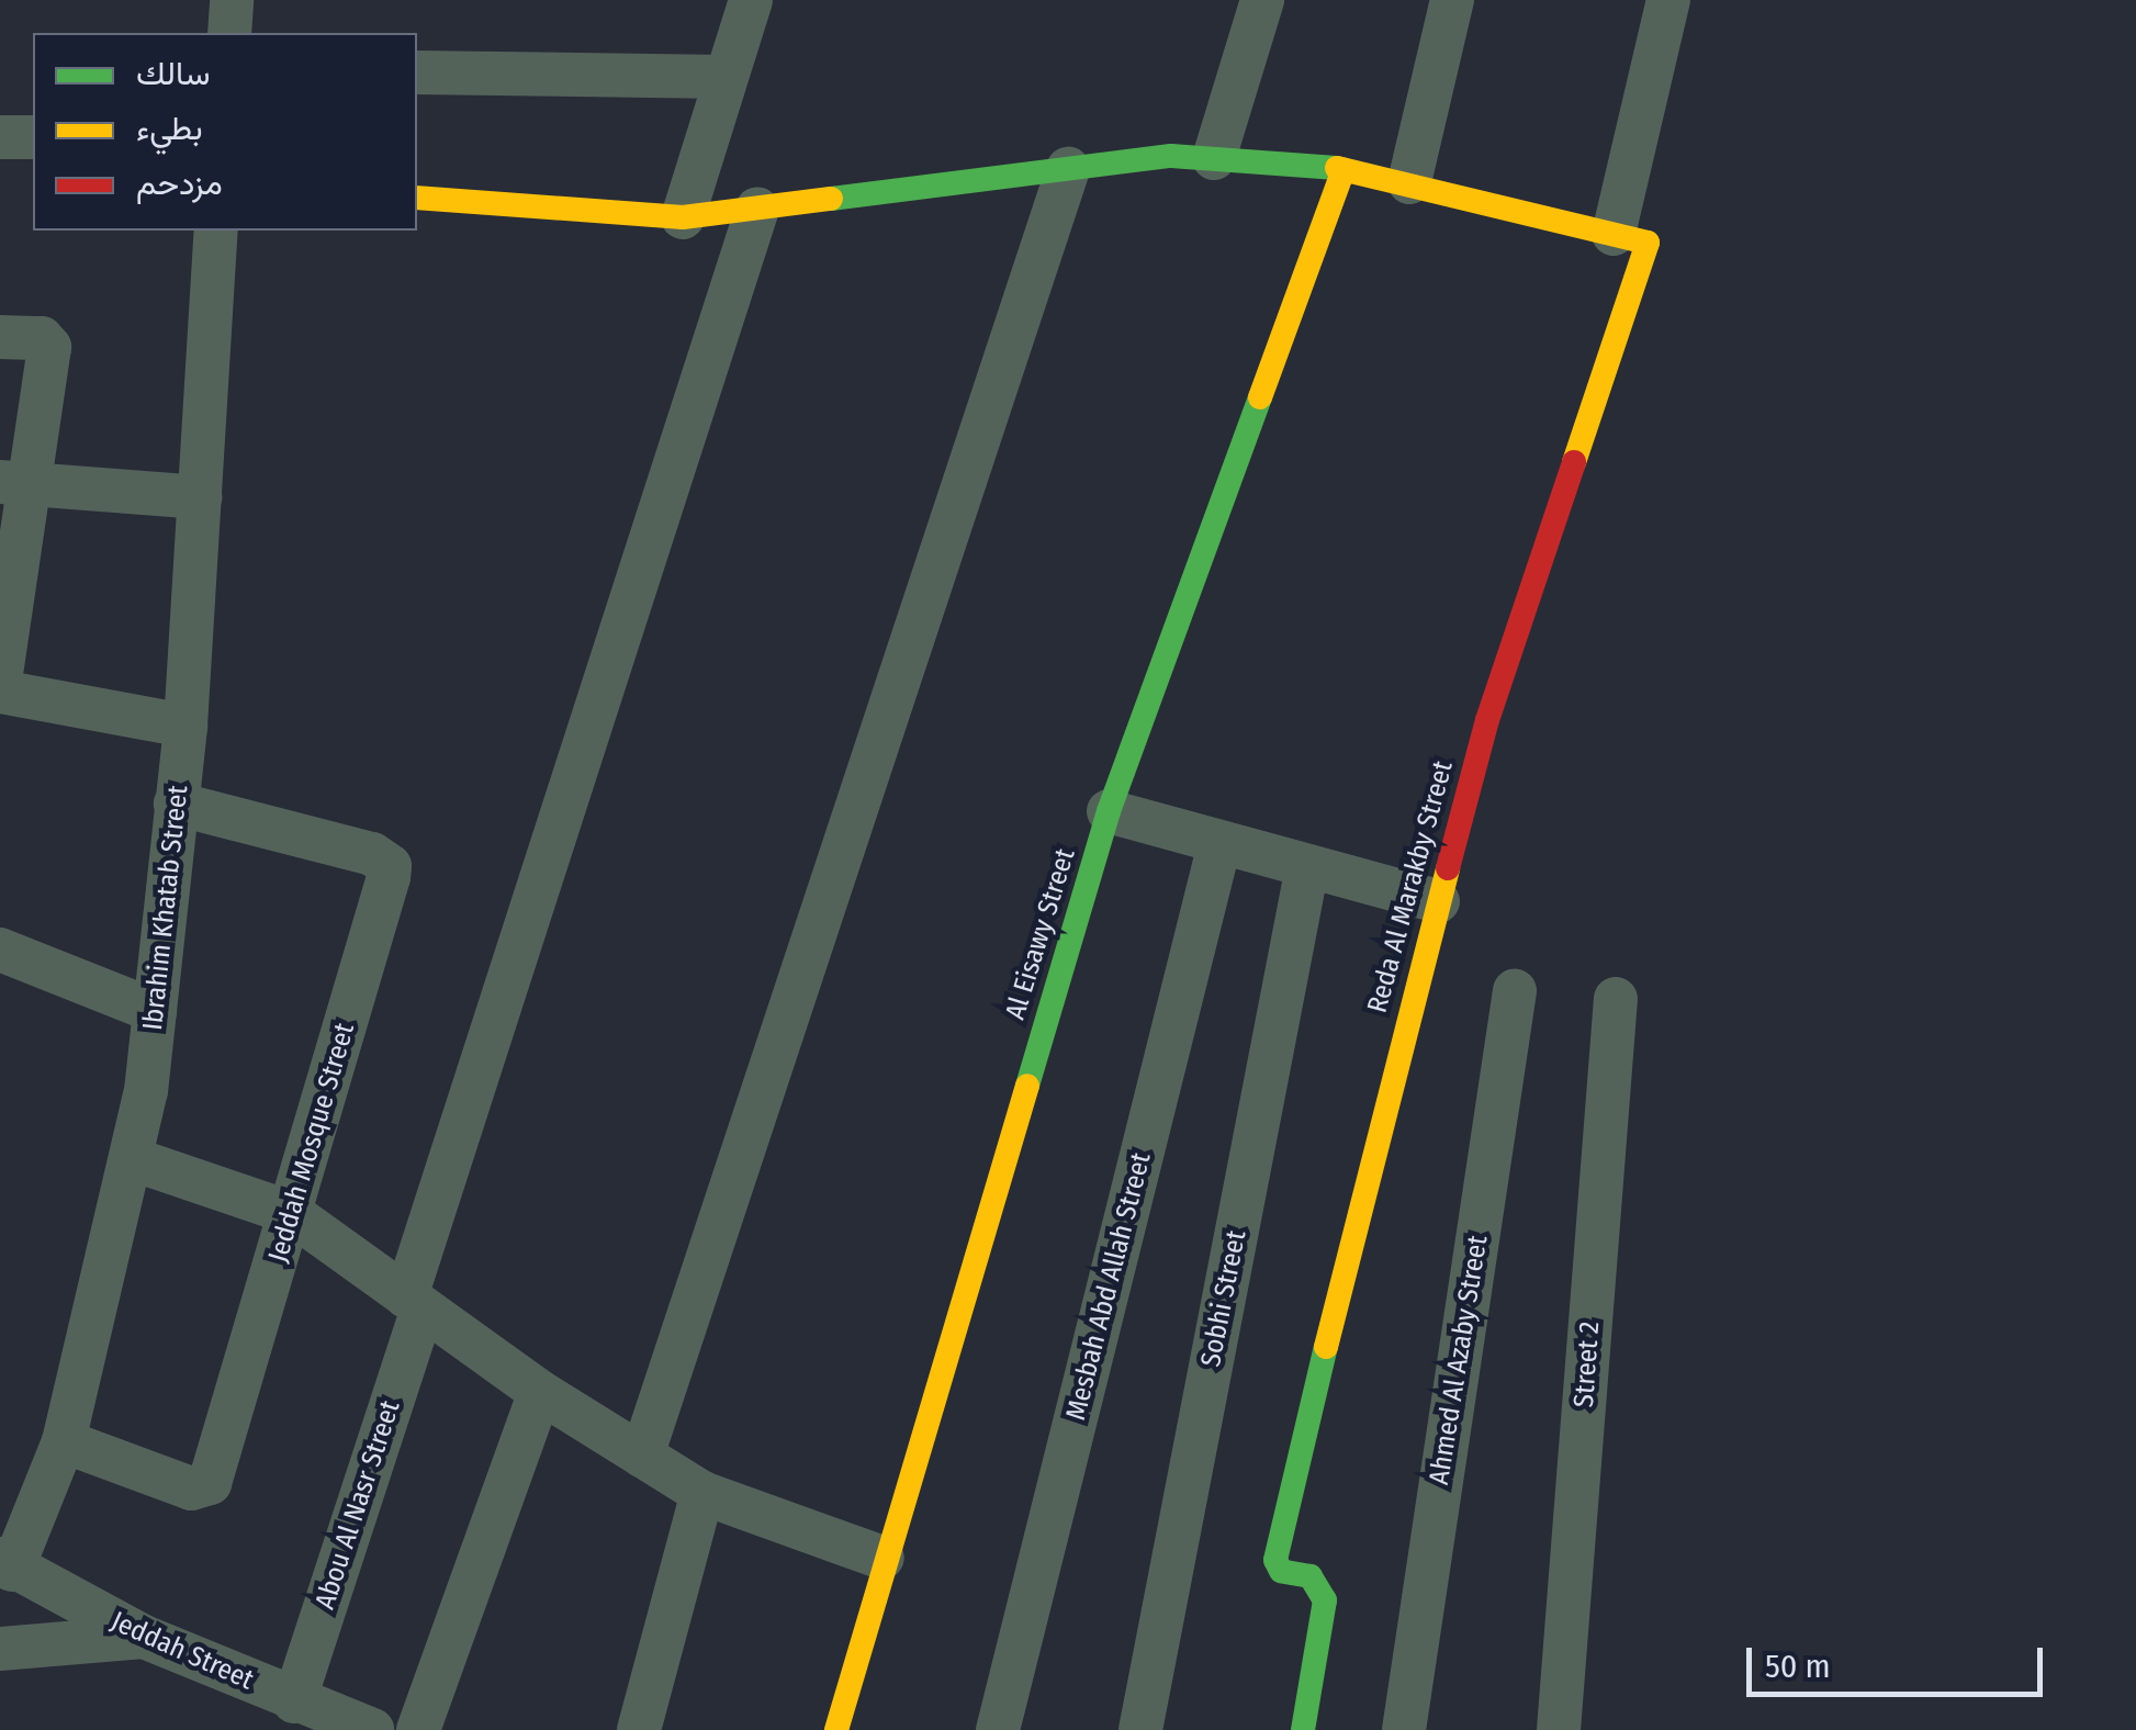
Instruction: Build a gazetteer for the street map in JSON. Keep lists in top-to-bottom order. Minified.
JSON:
{"streets":{"street":["Reda Al Marakby Street","Ibrahim Khatab Street","Al Eisawy Street","Jeddah Mosque Street","Mesbah Abd Allah Street","Sobhi Street","Ahmed Al Azaby Street","Street 2","Abou Al Nasr Street","Jeddah Street"]},"crossings":[["Ibrahim Khatab Street","Jeddah Mosque Street"],["Ibrahim Khatab Street","Jeddah Street"],["Abou Al Nasr Street","Jeddah Street"]],"legend":["سالك","بطيء","مزدحم"],"scale_bar":"50 m"}
